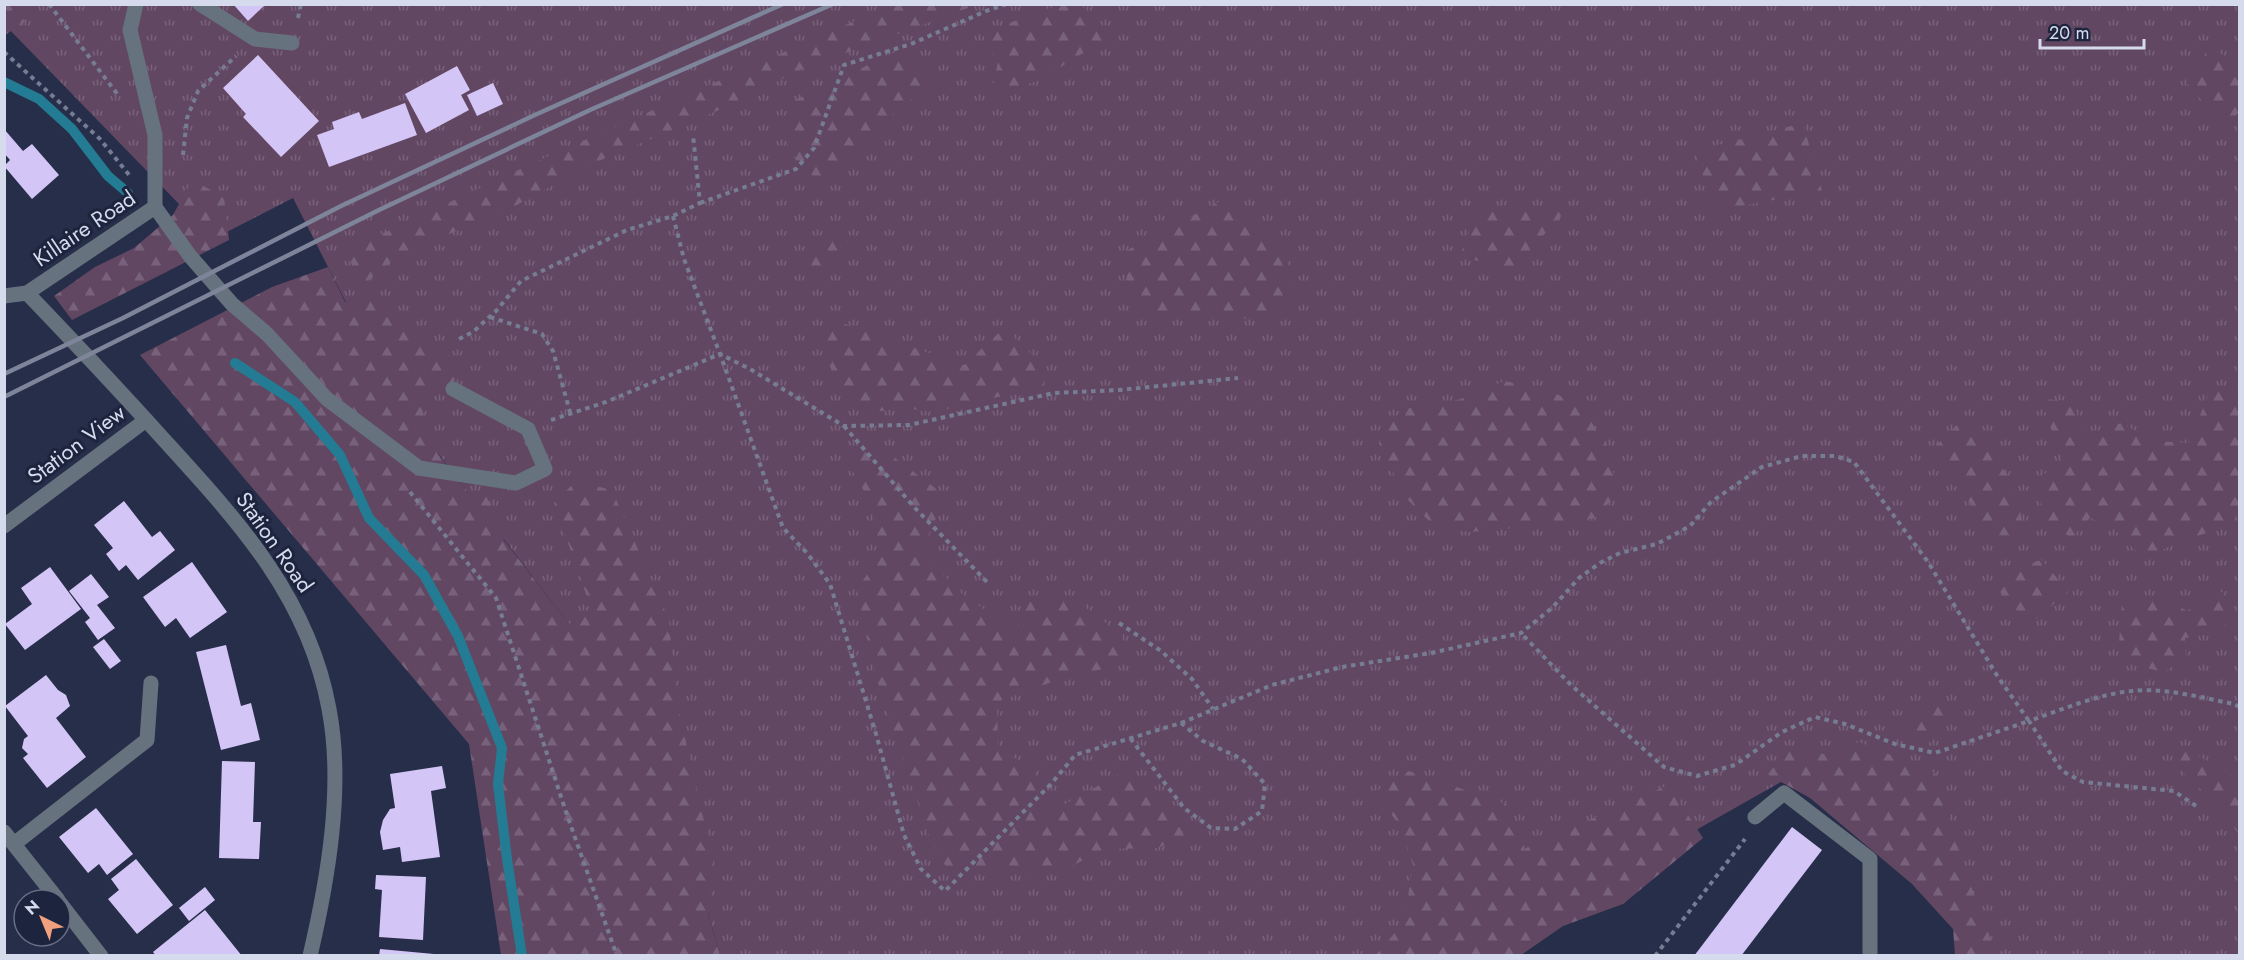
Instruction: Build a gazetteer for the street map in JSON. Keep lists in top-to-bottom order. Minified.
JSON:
{"streets":{"street":["Killaire Road","Station View","Station Road"]},"crossings":[["Killaire Road","Station Road"],["Station View","Station Road"]],"scale_bar":"20 m","north":"top left"}
